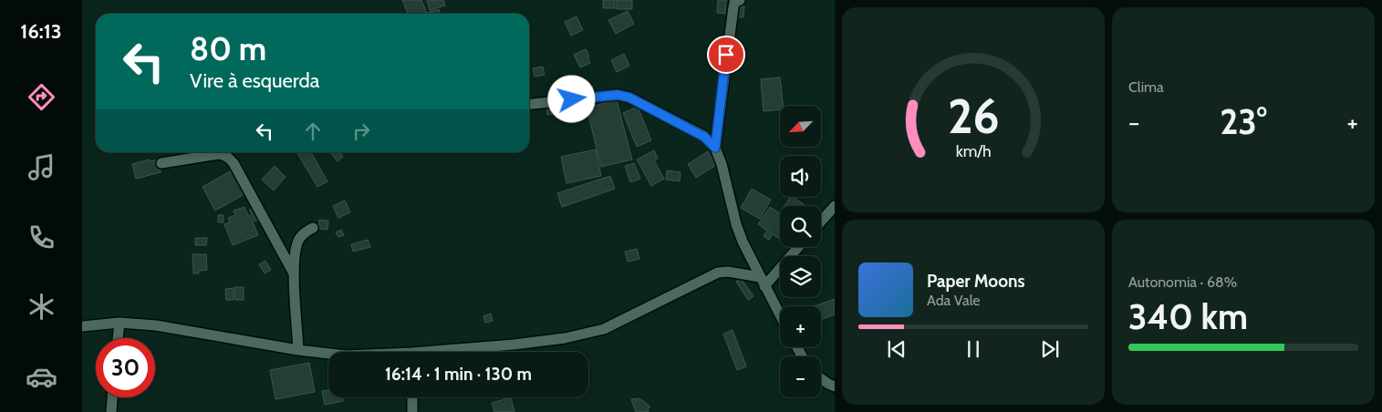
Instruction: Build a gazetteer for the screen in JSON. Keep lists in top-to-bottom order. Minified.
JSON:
{"north":"bottom left","page":{"tabs":"16:13","tile":["Clima",["Autonomia · 68%","340 km"]],"turn":["80 m","Vire à esquerda"],"heat":["−","23°","+"],"map_buttons":["+","−"],"song":["Paper Moons","Ada Vale"],"limit":"30","trip":"16:14 · 1 min · 130 m","gauge":["26","km/h"]}}
